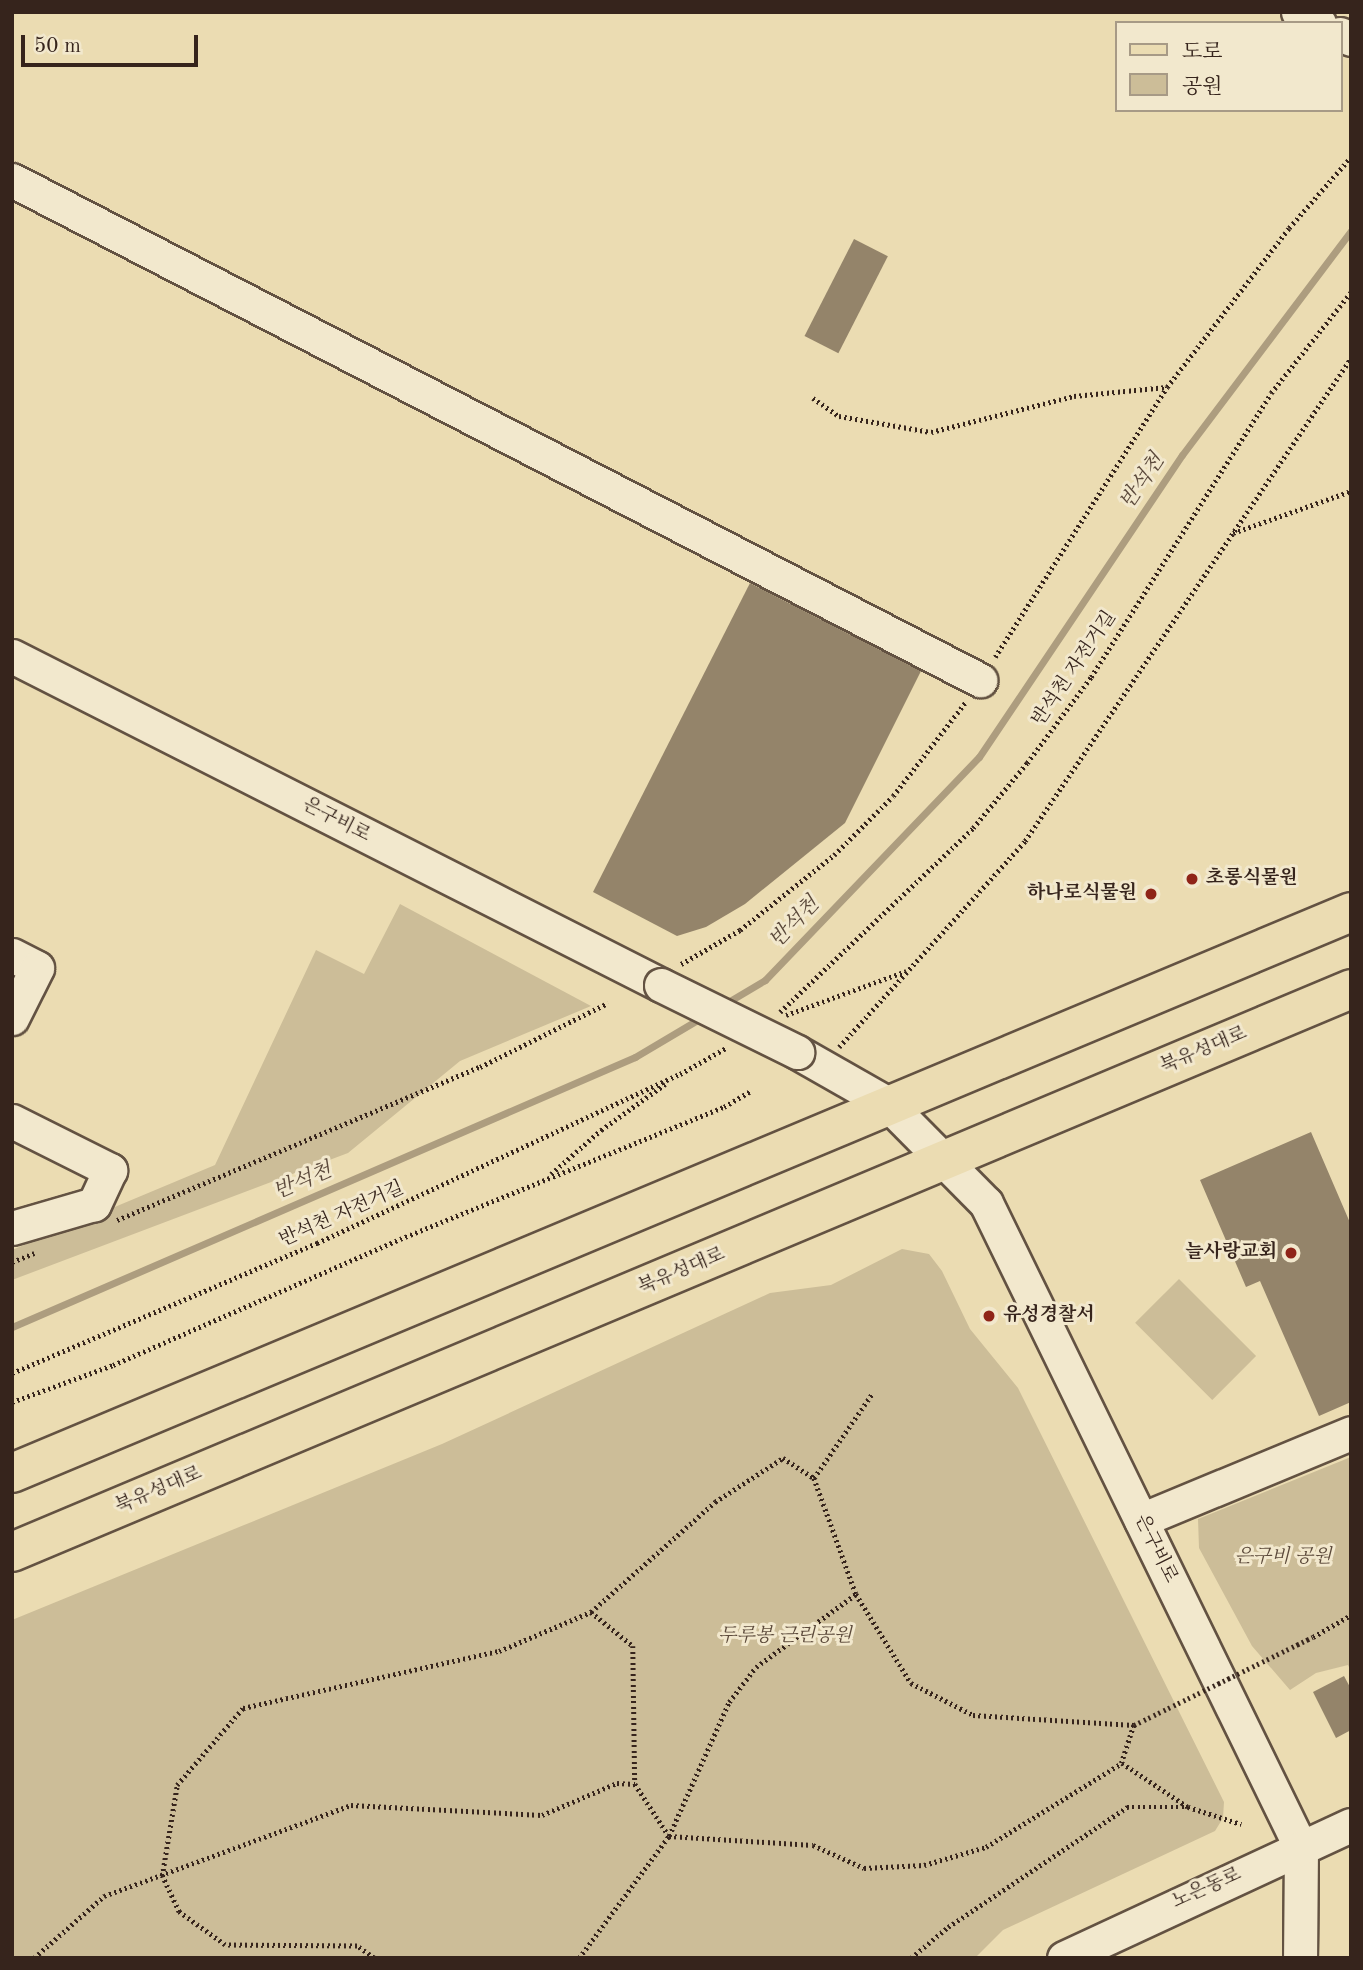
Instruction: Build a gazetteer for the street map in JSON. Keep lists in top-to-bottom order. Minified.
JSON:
{"streets":{"main road":["북유성대로"],"street":["은구비로","노은동로"],"path":["반석천 자전거길"]},"crossings":[["은구비로","북유성대로"],["은구비로","노은동로"]],"water":["반석천"],"parks":["은구비 공원","두루봉 근린공원"],"places":["초롱식물원","하나로식물원","늘사랑교회","유성경찰서"],"legend":["도로","공원"],"scale_bar":"50 m"}
